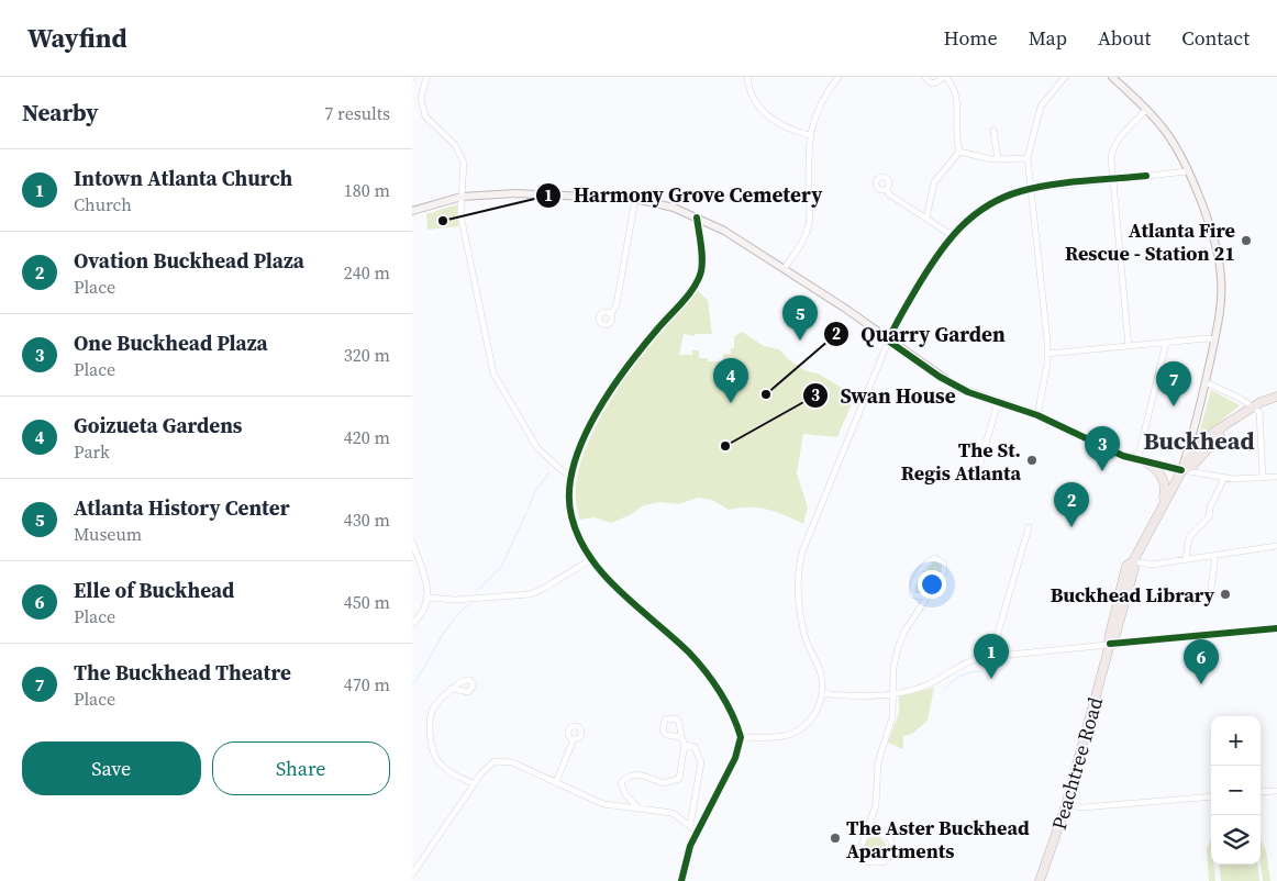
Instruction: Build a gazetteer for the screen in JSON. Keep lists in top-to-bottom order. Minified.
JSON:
{"streets":{"highway":["Peachtree Road"]},"districts":["Buckhead"],"places":["Harmony Grove Cemetery","Atlanta Fire Rescue - Station 21","Quarry Garden","Swan House","The St. Regis Atlanta","Buckhead Library","The Aster Buckhead Apartments"],"page":{"header":"Wayfind","nav":["Home","Map","About","Contact"],"heading":["Nearby","7 results"],"list":[{"mark":"1","name":"Intown Atlanta Church","note":"Church","value":"180 m"},{"mark":"2","name":"Ovation Buckhead Plaza","note":"Place","value":"240 m"},{"mark":"3","name":"One Buckhead Plaza","note":"Place","value":"320 m"},{"mark":"4","name":"Goizueta Gardens","note":"Park","value":"420 m"},{"mark":"5","name":"Atlanta History Center","note":"Museum","value":"430 m"},{"mark":"6","name":"Elle of Buckhead","note":"Place","value":"450 m"},{"mark":"7","name":"The Buckhead Theatre","note":"Place","value":"470 m"}],"pins":["5","4","7","3","2","1","6"],"map_buttons":["+","−"],"buttons":["Save","Share"]}}
